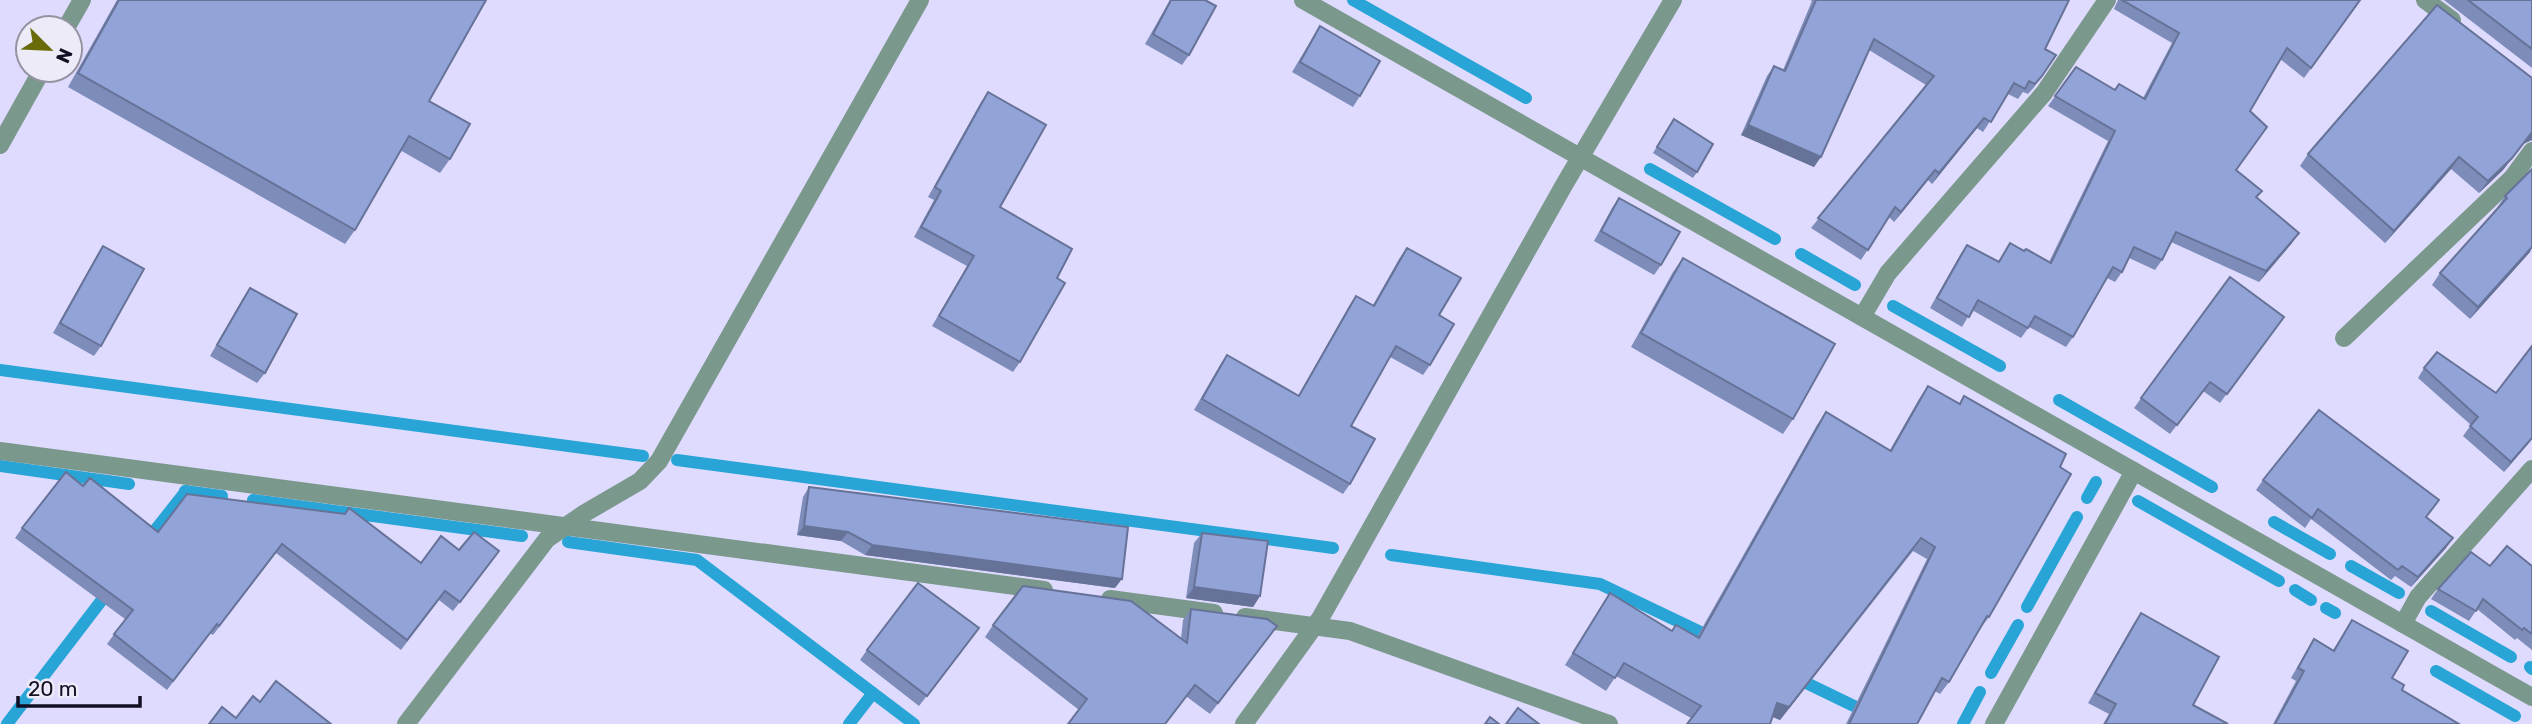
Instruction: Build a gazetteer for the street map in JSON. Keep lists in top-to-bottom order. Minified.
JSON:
{"scale_bar":"20 m","north":"bottom right"}
